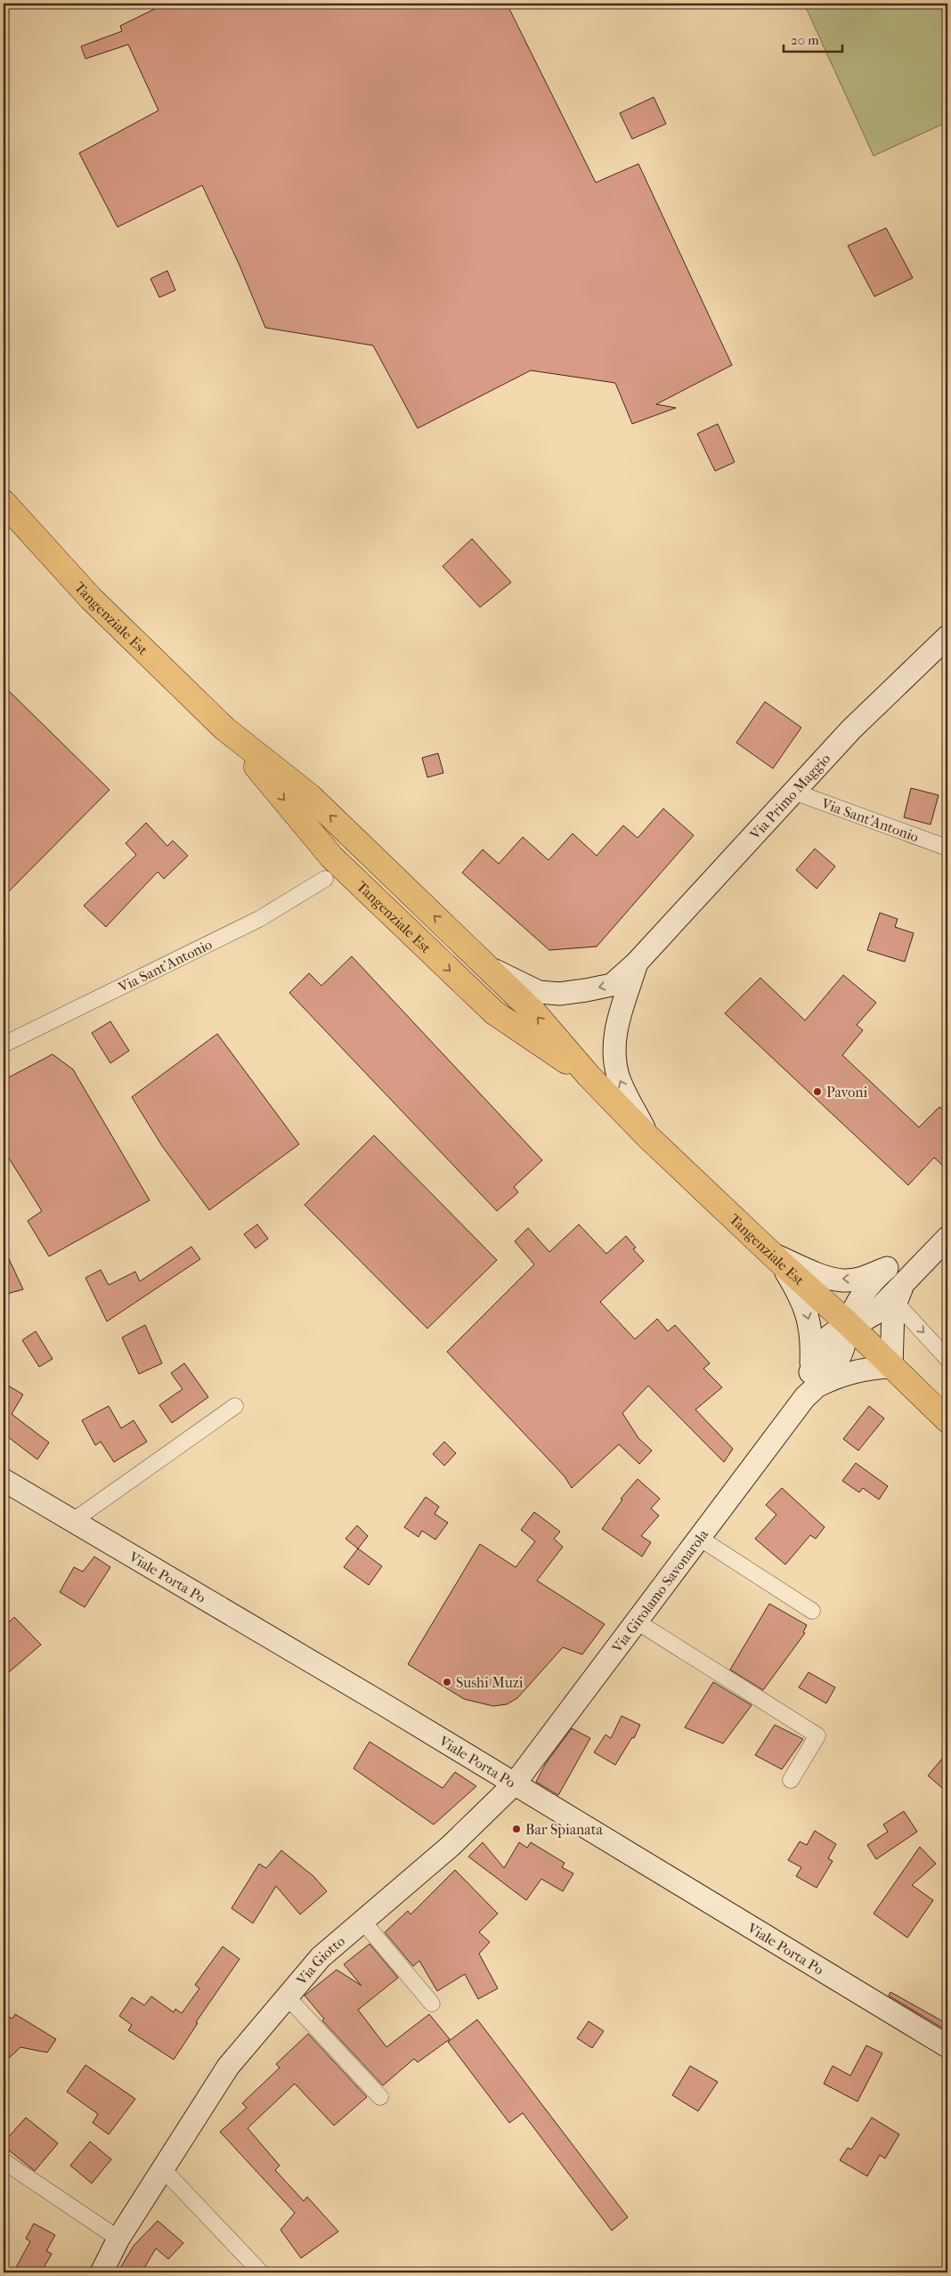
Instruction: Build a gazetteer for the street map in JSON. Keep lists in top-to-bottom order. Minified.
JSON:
{"streets":{"main road":["Tangenziale Est"],"street":["Via Primo Maggio","Via Sant'Antonio","Viale Porta Po","Via Girolamo Savonarola","Via Giotto"]},"crossings":[["Tangenziale Est","Via Primo Maggio"],["Tangenziale Est","Via Girolamo Savonarola"],["Via Primo Maggio","Via Sant'Antonio"],["Viale Porta Po","Via Girolamo Savonarola"],["Viale Porta Po","Via Giotto"],["Via Girolamo Savonarola","Via Giotto"]],"places":["Pavoni","Sushi Muzi","Bar Spianata"],"scale_bar":"20 m"}
